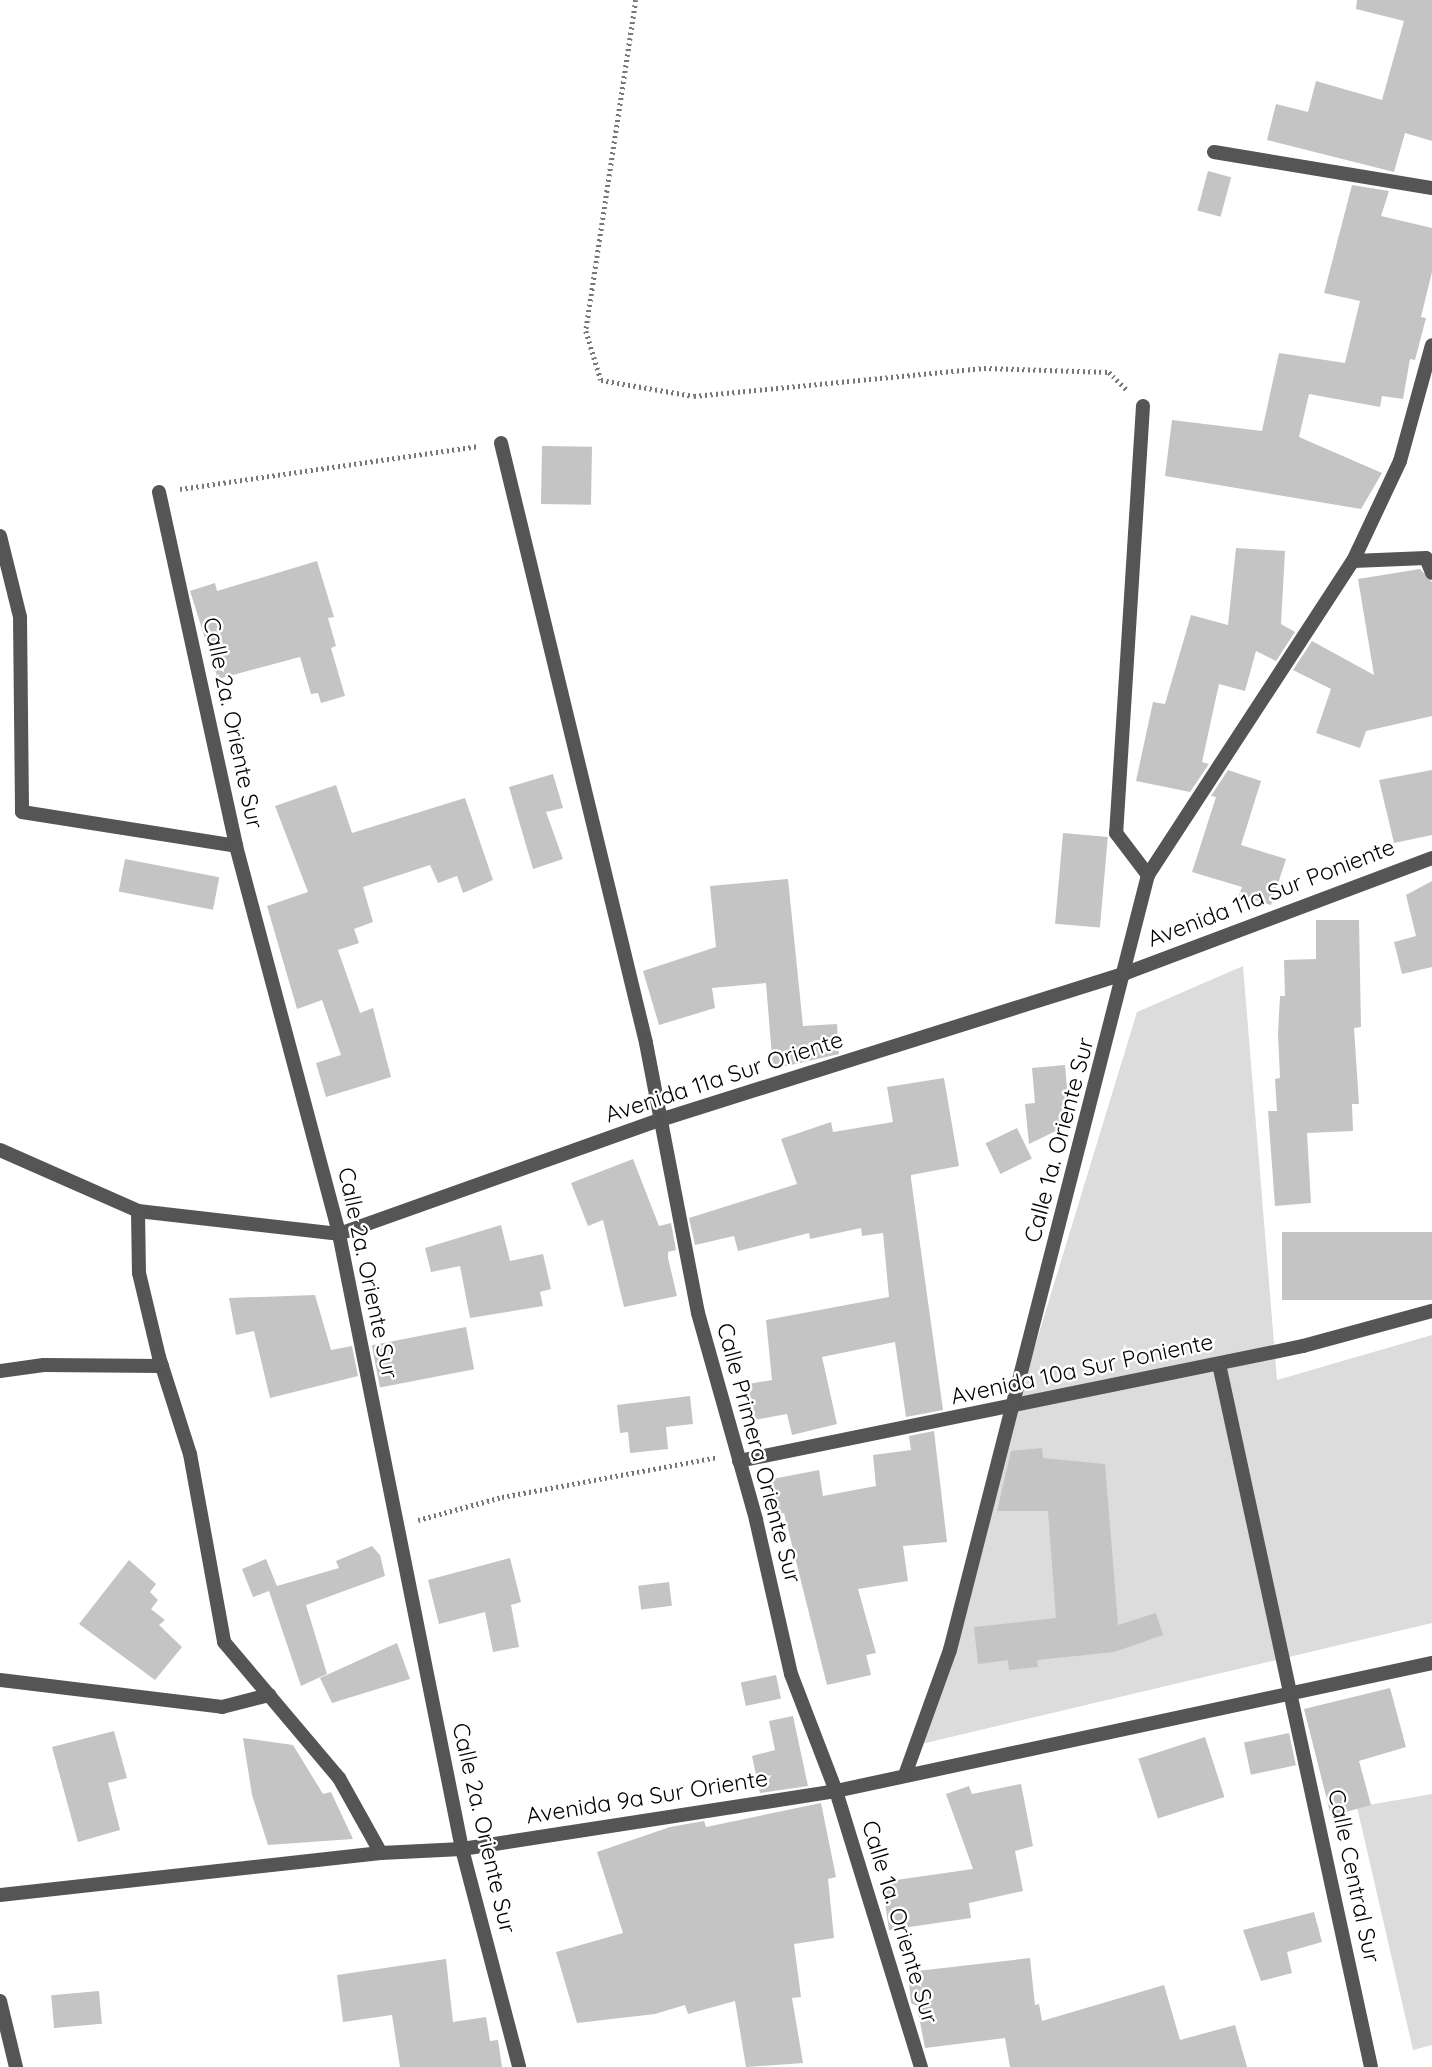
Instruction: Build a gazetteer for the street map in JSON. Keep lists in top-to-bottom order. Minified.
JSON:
{"streets":{"street":["Calle 2a. Oriente Sur","Avenida 11a Sur Poniente","Avenida 11a Sur Oriente","Calle 1a. Oriente Sur","Avenida 10a Sur Poniente","Calle Primera Oriente Sur","Avenida 9a Sur Oriente","Calle Central Sur"]},"crossings":[["Calle 2a. Oriente Sur","Avenida 11a Sur Oriente"],["Calle 2a. Oriente Sur","Avenida 9a Sur Oriente"],["Avenida 11a Sur Poniente","Avenida 11a Sur Oriente"],["Avenida 11a Sur Poniente","Calle 1a. Oriente Sur"],["Avenida 11a Sur Oriente","Calle 1a. Oriente Sur"],["Avenida 11a Sur Oriente","Calle Primera Oriente Sur"],["Calle 1a. Oriente Sur","Avenida 10a Sur Poniente"],["Calle 1a. Oriente Sur","Calle Primera Oriente Sur"],["Calle 1a. Oriente Sur","Avenida 9a Sur Oriente"],["Avenida 10a Sur Poniente","Calle Primera Oriente Sur"],["Avenida 10a Sur Poniente","Calle Central Sur"],["Calle Primera Oriente Sur","Avenida 9a Sur Oriente"],["Avenida 9a Sur Oriente","Calle Central Sur"]]}
